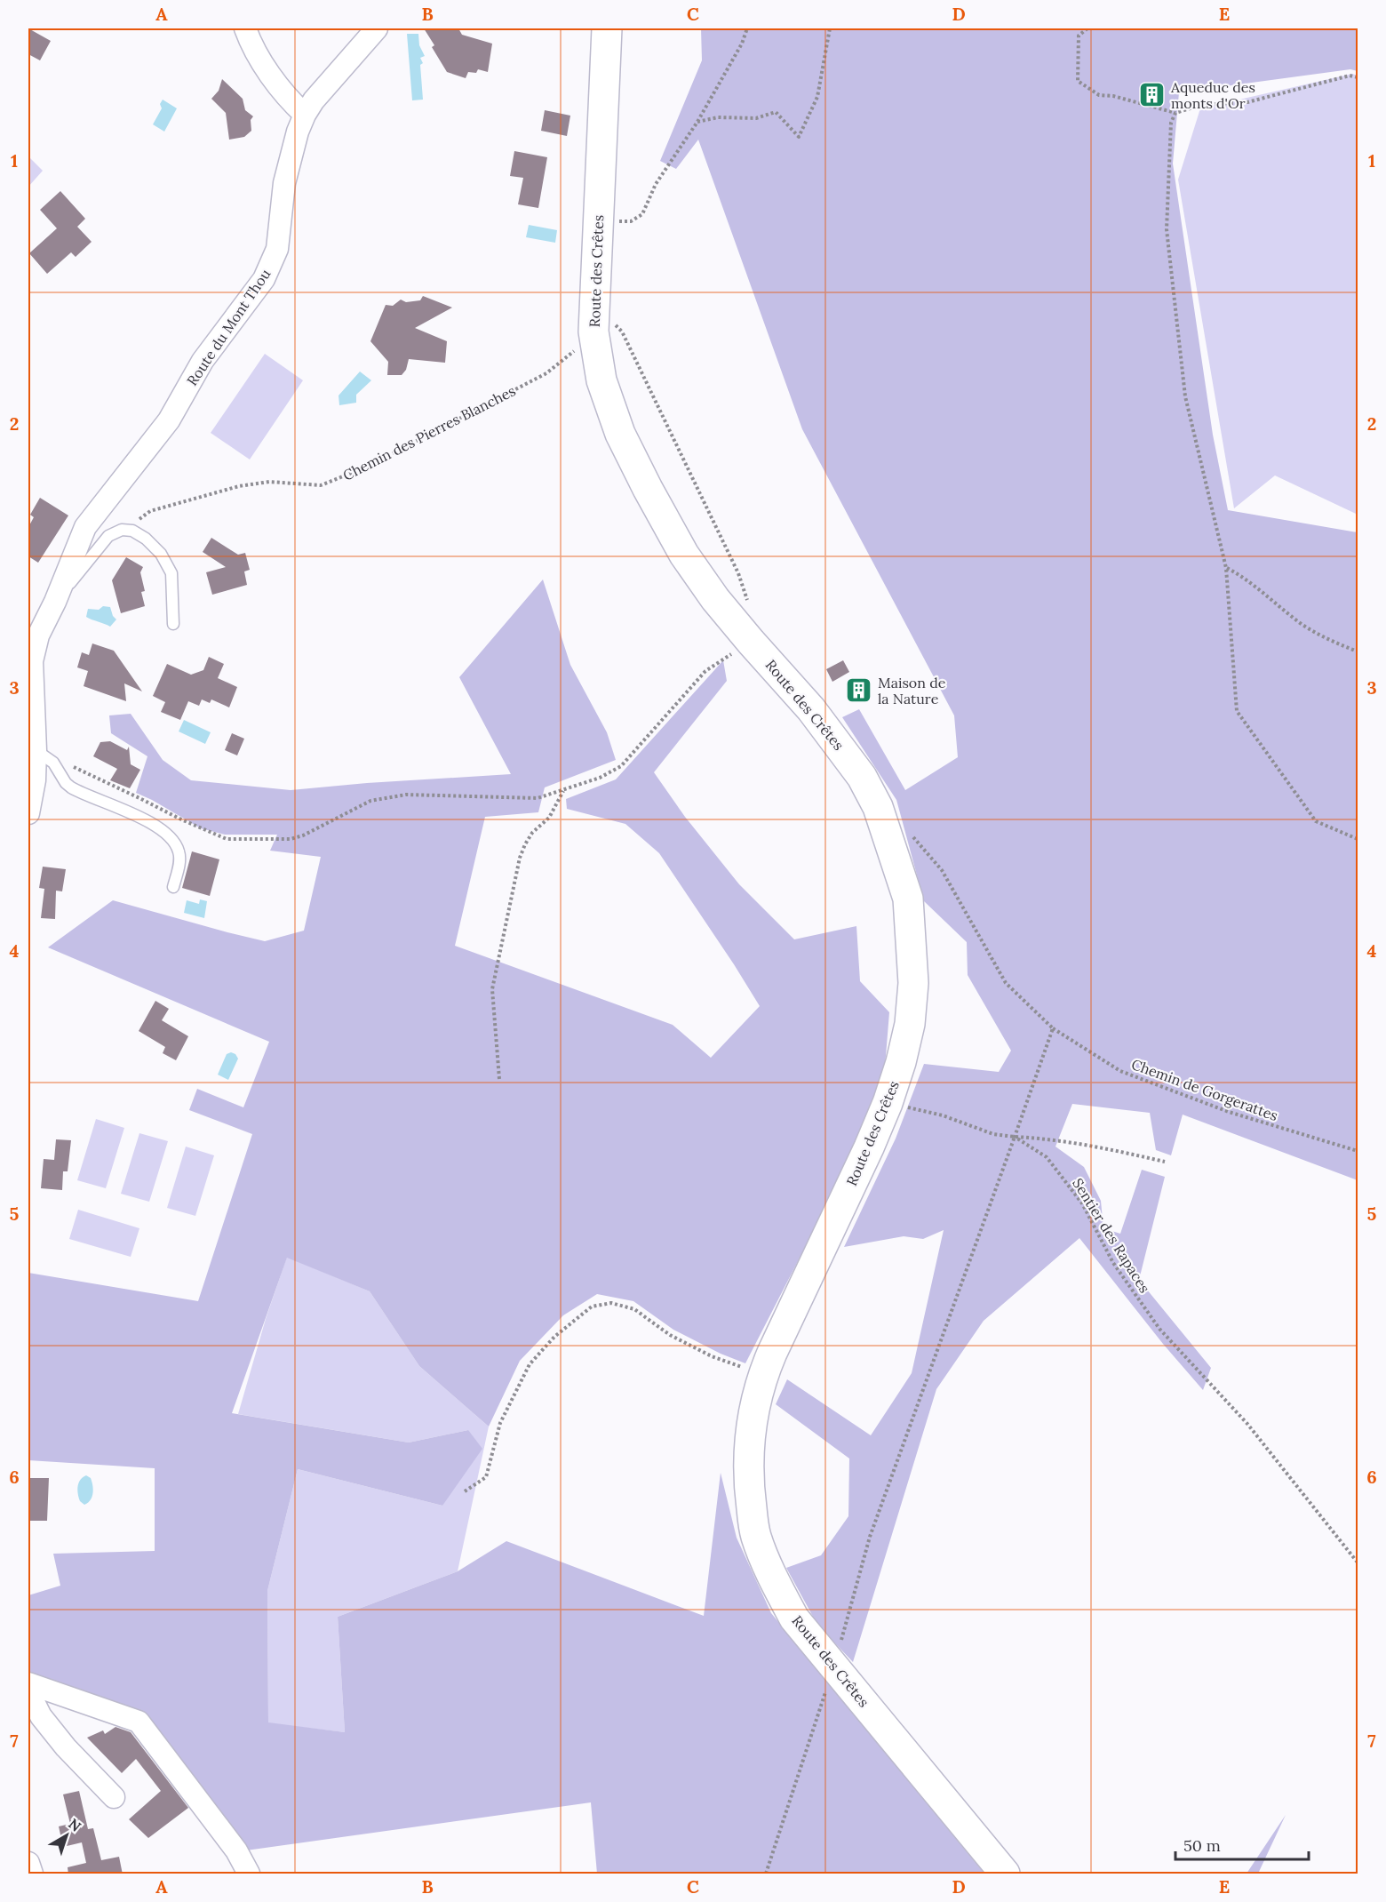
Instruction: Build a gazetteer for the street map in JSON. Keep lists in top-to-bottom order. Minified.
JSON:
{"streets":{"street":["Route des Crêtes","Route du Mont Thou"],"path":["Chemin des Pierres Blanches","Chemin de Gorgerattes","Sentier des Rapaces"]},"crossings":[["Route des Crêtes","Chemin des Pierres Blanches"]],"places":{"building":["Aqueduc des monts d'Or","Maison de la Nature"]},"scale_bar":"50 m","north":"top right","grid":{"columns":["A","B","C","D","E"],"rows":["1","2","3","4","5","6","7"]}}
